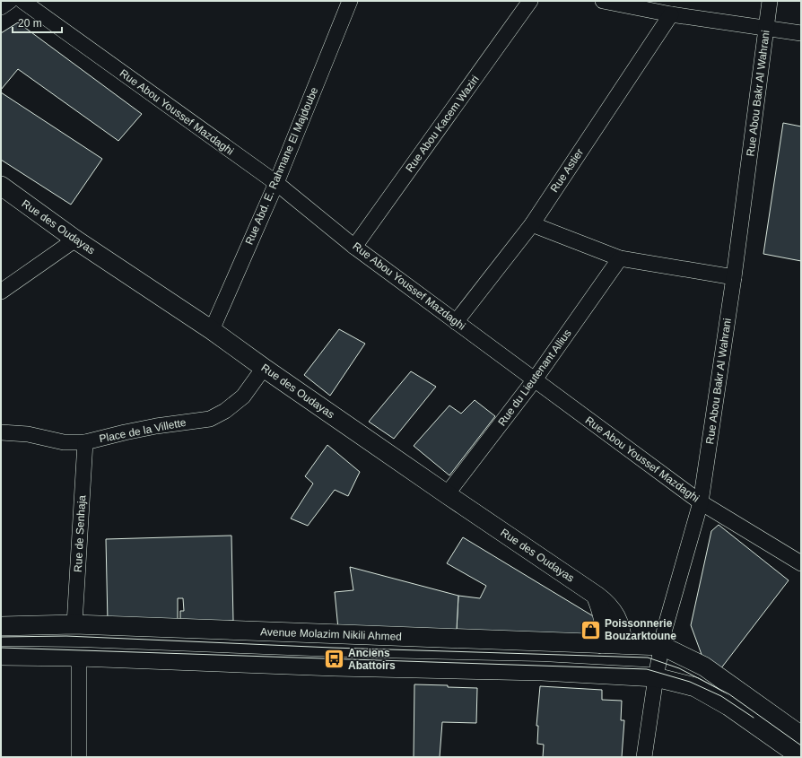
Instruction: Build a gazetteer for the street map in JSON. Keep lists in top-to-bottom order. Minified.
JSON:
{"streets":{"street":["Rue Abou Bakr Al Wahrani","Rue Abou Youssef Mazdaghi","Rue Abou Kacem Waziri","Rue Abd. E. Rahmane El Majdoube","Rue Astier","Rue des Oudayas","Rue du Lieutenant Allius","Place de la Villette","Rue de Senhaja","Avenue Molazim Nikili Ahmed"]},"crossings":[["Rue Abou Bakr Al Wahrani","Rue Abou Youssef Mazdaghi"],["Rue Abou Bakr Al Wahrani","Avenue Molazim Nikili Ahmed"],["Rue Abou Youssef Mazdaghi","Rue Abou Kacem Waziri"],["Rue Abou Youssef Mazdaghi","Rue Abd. E. Rahmane El Majdoube"],["Rue Abou Youssef Mazdaghi","Rue Astier"],["Rue Abou Youssef Mazdaghi","Rue du Lieutenant Allius"],["Rue Abd. E. Rahmane El Majdoube","Rue des Oudayas"],["Rue des Oudayas","Rue du Lieutenant Allius"],["Rue des Oudayas","Place de la Villette"],["Rue des Oudayas","Avenue Molazim Nikili Ahmed"],["Place de la Villette","Rue de Senhaja"],["Rue de Senhaja","Avenue Molazim Nikili Ahmed"]],"places":{"shop":["Poissonnerie Bouzarktoune"],"bus stop":["Anciens Abattoirs"]},"scale_bar":"20 m"}
